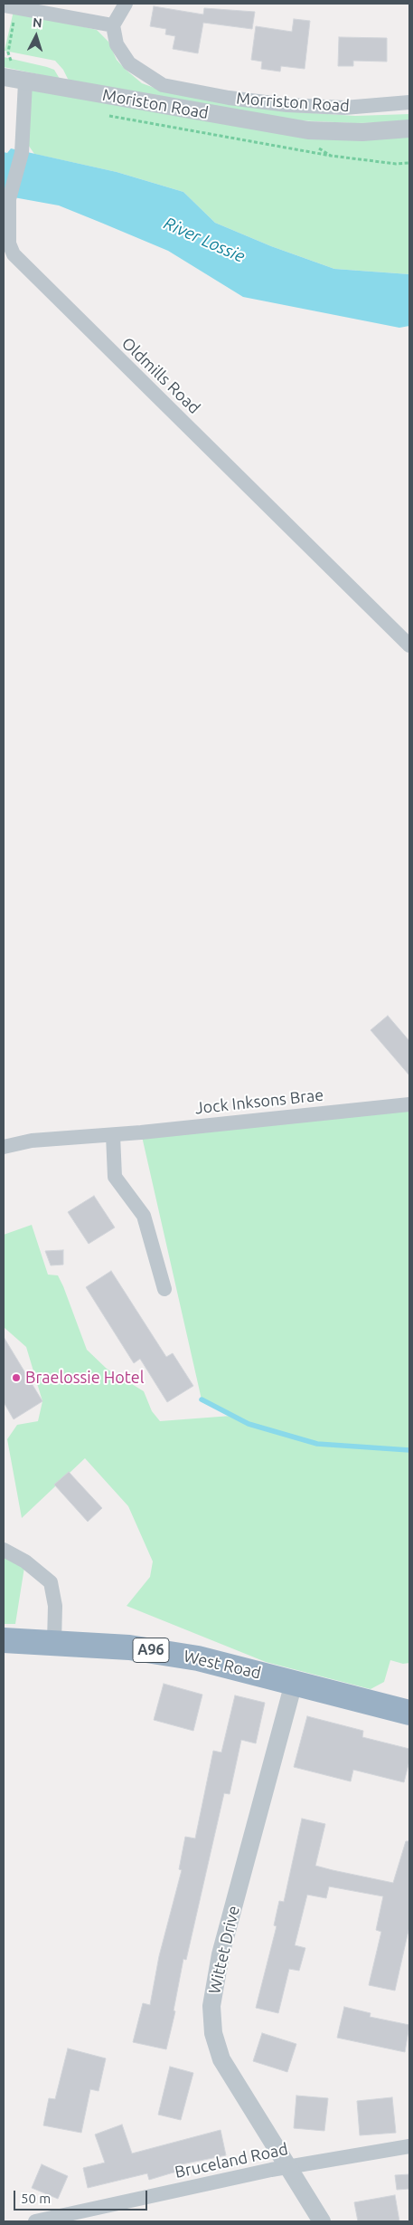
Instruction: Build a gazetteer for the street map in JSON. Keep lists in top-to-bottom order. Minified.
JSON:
{"streets":{"highway":["A96","West Road"],"street":["Morriston Road","Moriston Road","Oldmills Road","Jock Inksons Brae","Wittet Drive","Bruceland Road"]},"crossings":[["Morriston Road","Moriston Road"],["Moriston Road","Oldmills Road"],["West Road","Wittet Drive"],["Wittet Drive","Bruceland Road"]],"water":["River Lossie"],"places":["Braelossie Hotel"],"scale_bar":"50 m","north":"top"}
